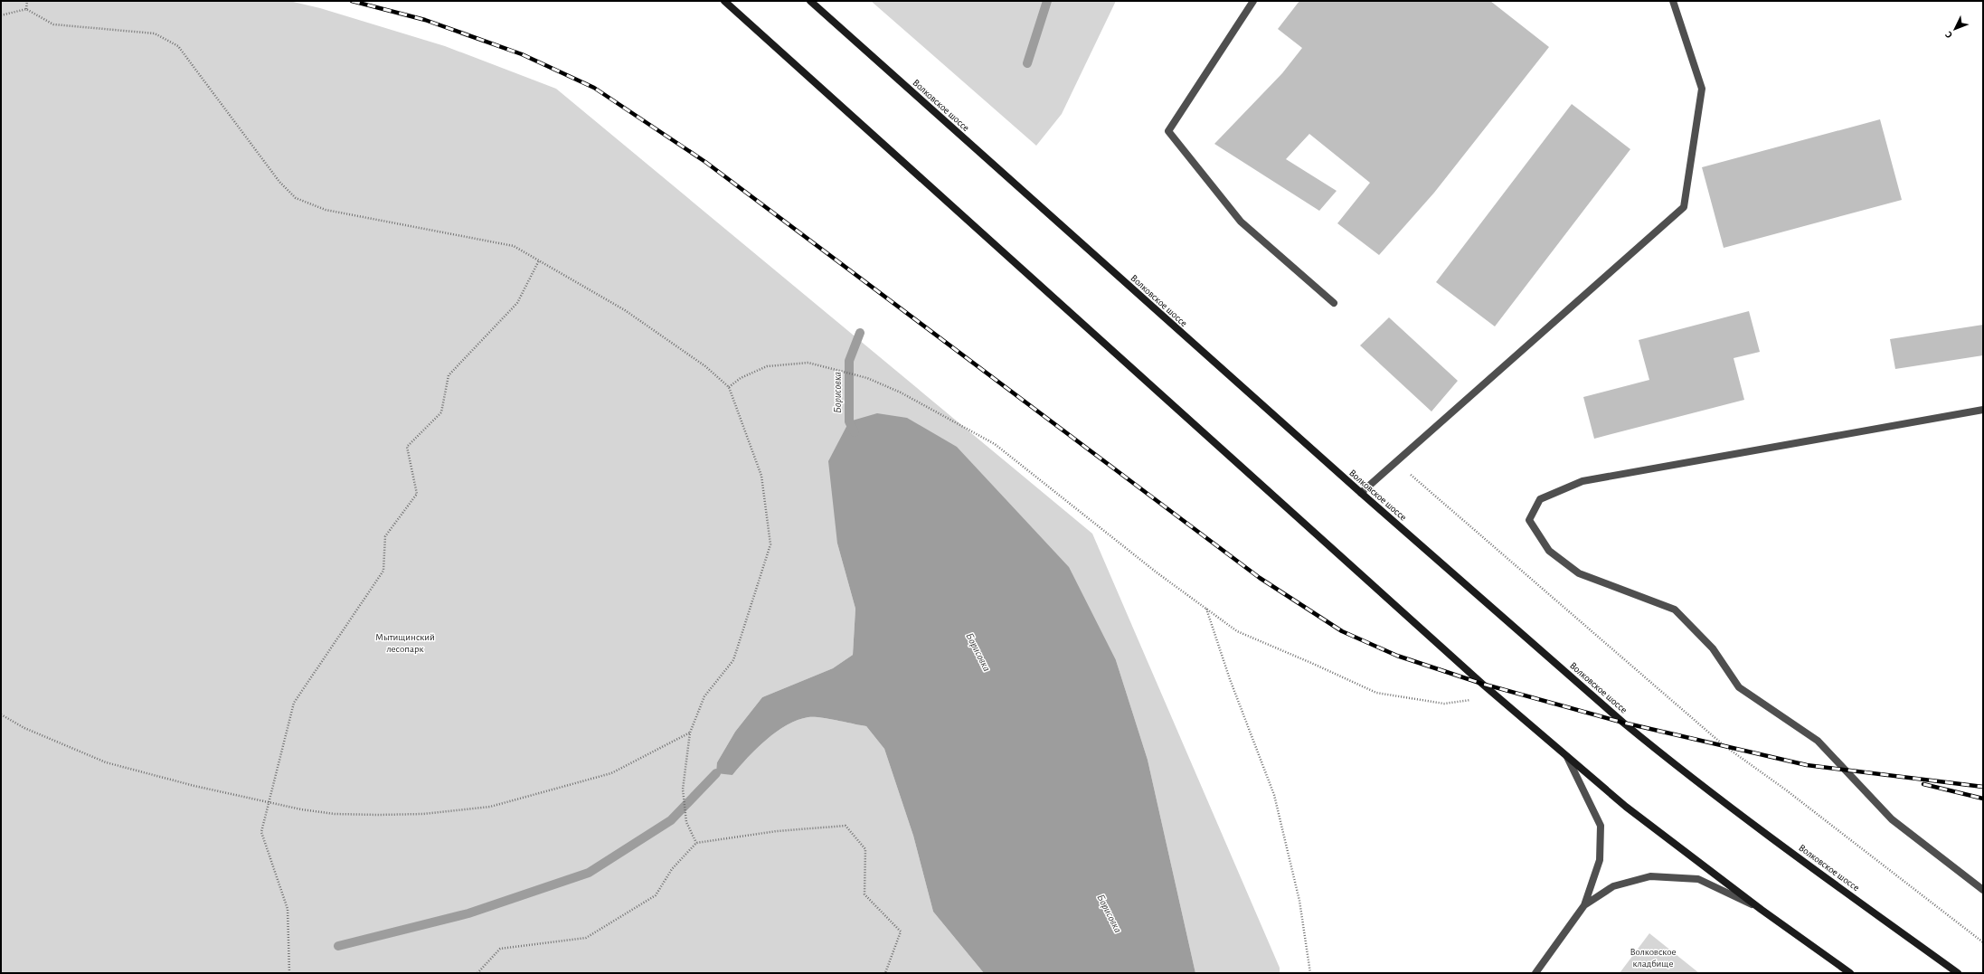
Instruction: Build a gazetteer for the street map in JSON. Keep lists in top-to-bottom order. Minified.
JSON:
{"streets":{"main road":["Волковское шоссе"]},"water":["Борисовка"],"parks":["Мытищинский лесопарк","Волковское кладбище"],"north":"bottom left"}
